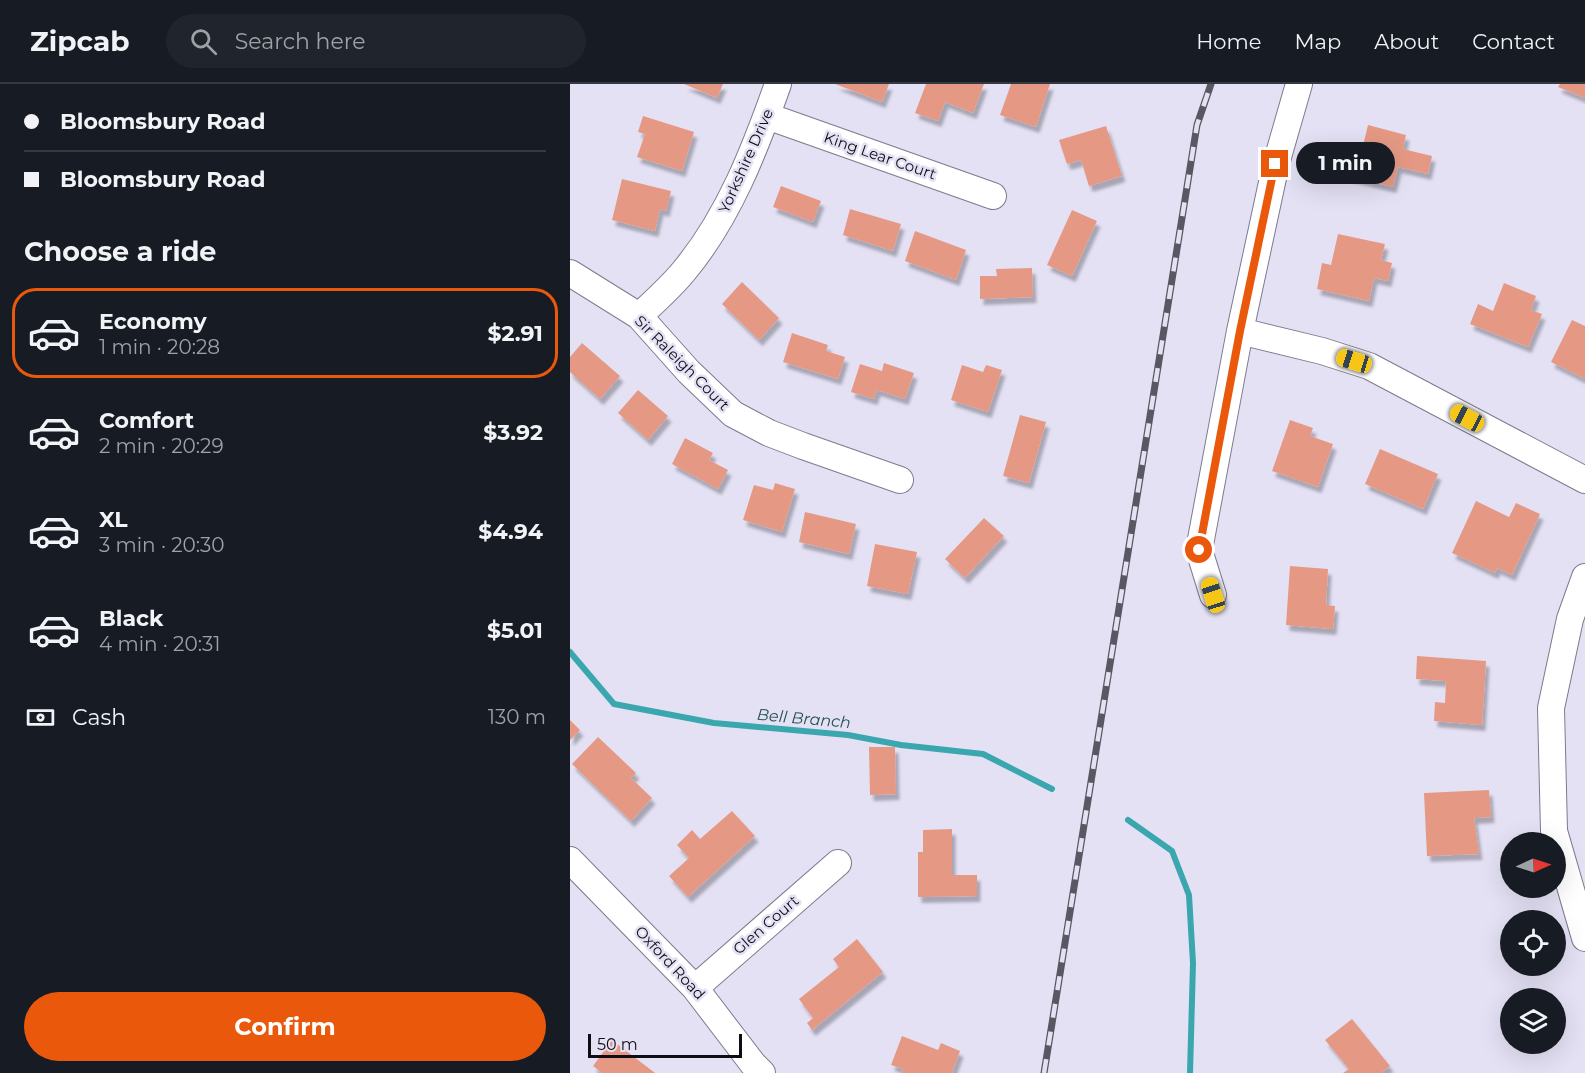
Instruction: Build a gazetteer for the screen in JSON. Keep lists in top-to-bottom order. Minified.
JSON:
{"streets":{"street":["King Lear Court","Yorkshire Drive","Sir Raleigh Court","Glen Court","Oxford Road"]},"crossings":[["King Lear Court","Yorkshire Drive"],["Yorkshire Drive","Sir Raleigh Court"],["Glen Court","Oxford Road"]],"water":["Bell Branch"],"scale_bar":"50 m","north":"right","page":{"header":"Zipcab","search":"Search here","nav":["Home","Map","About","Contact"],"banner":["Bloomsbury Road","Bloomsbury Road"],"bubble":"1 min","heading":"Choose a ride","list":[{"name":"Economy","note":"1 min · 20:28","value":"$2.91"},{"name":"Comfort","note":"2 min · 20:29","value":"$3.92"},{"name":"XL","note":"3 min · 20:30","value":"$4.94"},{"name":"Black","note":"4 min · 20:31","value":"$5.01"}],"pay":["Cash","130 m"],"buttons":"Confirm","scale":"50 m"}}
